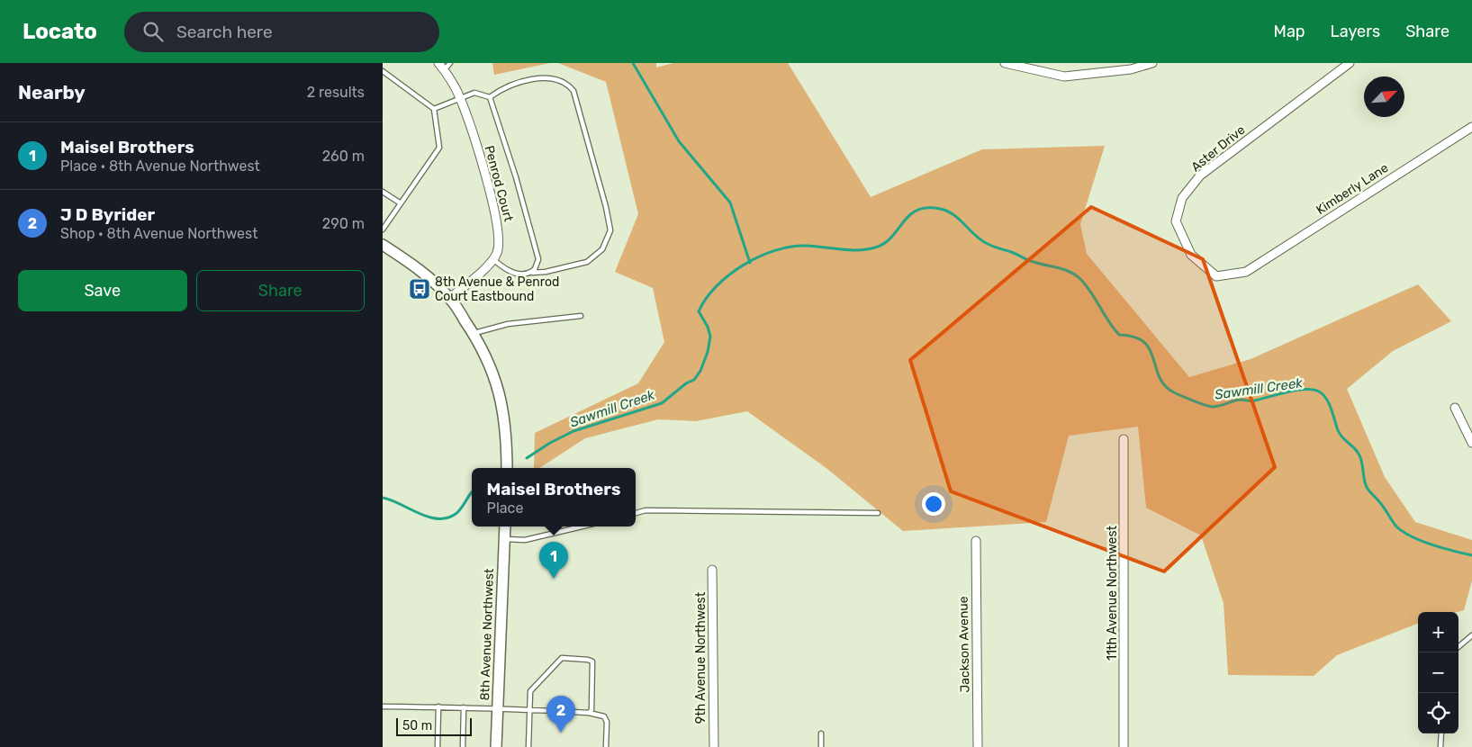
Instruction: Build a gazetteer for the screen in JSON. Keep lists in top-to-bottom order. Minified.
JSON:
{"streets":{"street":["Aster Drive","Penrod Court","Kimberly Lane","11th Avenue Northwest","8th Avenue Northwest","Jackson Avenue","9th Avenue Northwest"]},"crossings":[["Aster Drive","Kimberly Lane"]],"water":["Sawmill Creek"],"places":{"bus stop":["8th Avenue & Penrod Court Eastbound"]},"scale_bar":"50 m","north":"top right","page":{"header":"Locato","search":"Search here","nav":["Map","Layers","Share"],"heading":["Nearby","2 results"],"list":[{"mark":"1","name":"Maisel Brothers","note":"Place · 8th Avenue Northwest","value":"260 m"},{"mark":"2","name":"J D Byrider","note":"Shop · 8th Avenue Northwest","value":"290 m"}],"buttons":["Save","Share"],"popup":["Maisel Brothers","Place"],"pins":["1","2"],"map_buttons":["+","−"],"scale":"50 m"}}
